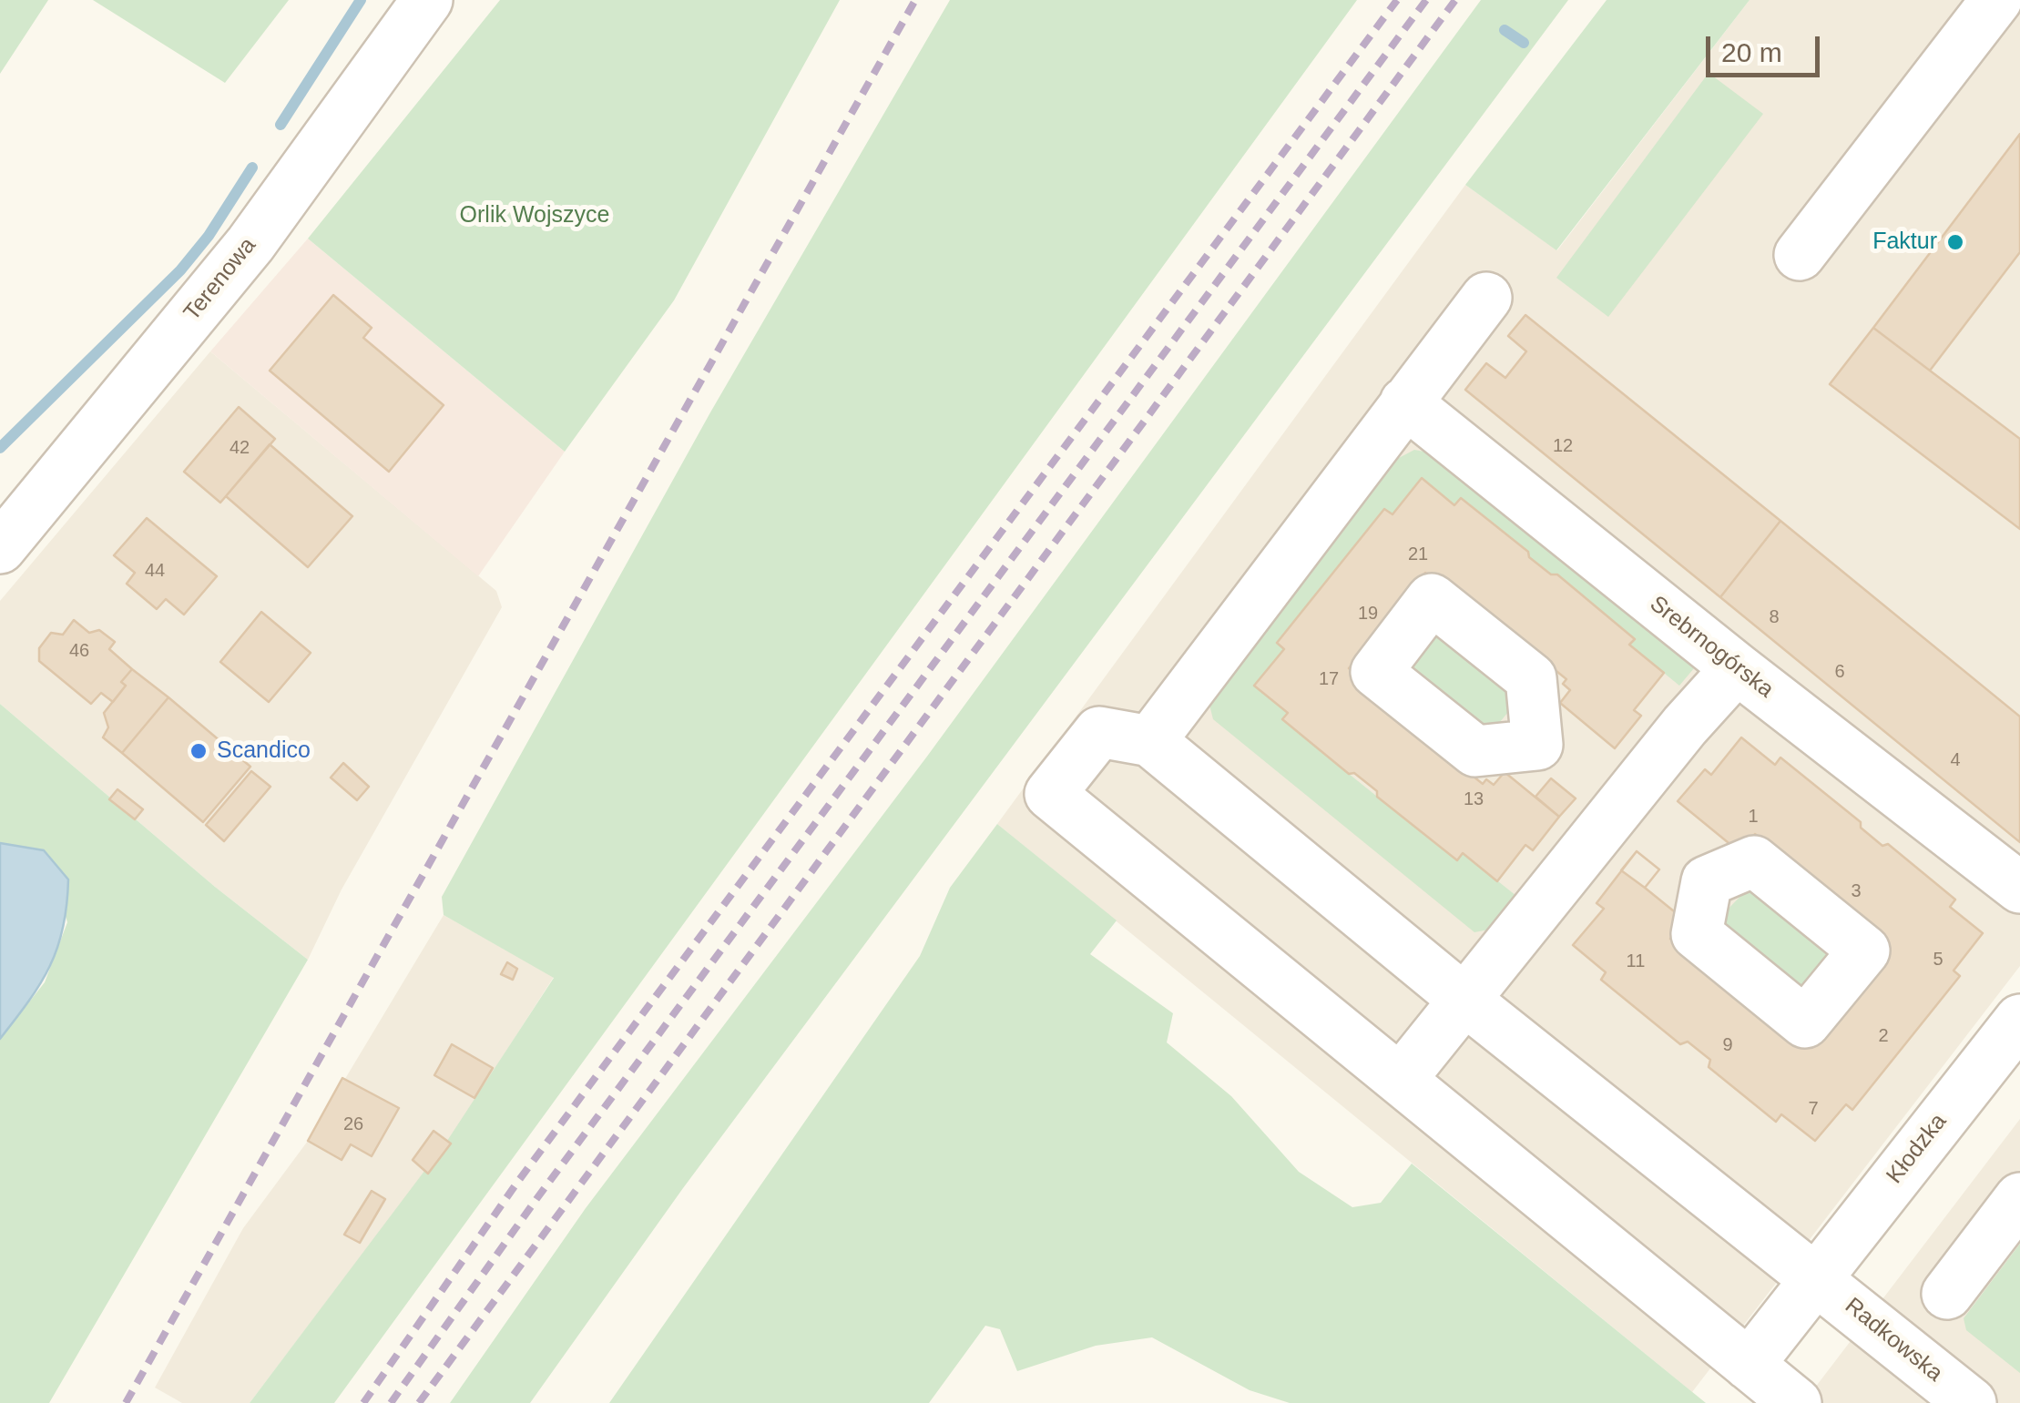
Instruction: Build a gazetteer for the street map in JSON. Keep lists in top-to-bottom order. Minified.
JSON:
{"streets":{"street":["Terenowa","Srebrnogórska","Kłodzka","Radkowska"]},"crossings":[["Kłodzka","Radkowska"]],"parks":["Orlik Wojszyce"],"places":["Faktur","Scandico"],"house_numbers":["12","42","21","44","19","8","46","6","17","4","13","1","3","5","11","2","9","7","26"],"scale_bar":"20 m"}
